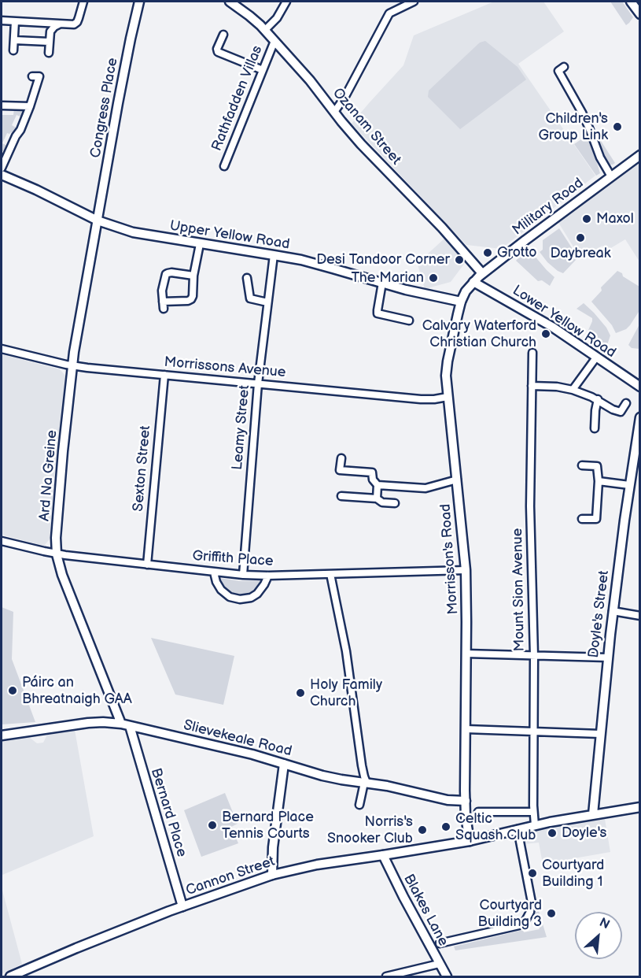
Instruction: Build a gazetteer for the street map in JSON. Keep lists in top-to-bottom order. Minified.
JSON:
{"streets":{"street":["Rathfadden Villas","Congress Place","Ozanam Street","Military Road","Upper Yellow Road","Lower Yellow Road","Morrissons Avenue","Leamy Street","Sexton Street","Ard Na Greine","Griffith Place","Morrisson's Road","Mount Sion Avenue","Doyle's Street","Slievekeale Road","Bernard Place","Cannon Street","Blakes Lane"]},"crossings":[["Rathfadden Villas","Ozanam Street"],["Congress Place","Upper Yellow Road"],["Congress Place","Ard Na Greine"],["Ozanam Street","Military Road"],["Military Road","Lower Yellow Road"],["Military Road","Morrisson's Road"],["Upper Yellow Road","Leamy Street"],["Upper Yellow Road","Ard Na Greine"],["Upper Yellow Road","Morrisson's Road"],["Lower Yellow Road","Morrisson's Road"],["Morrissons Avenue","Leamy Street"],["Morrissons Avenue","Sexton Street"],["Morrissons Avenue","Ard Na Greine"],["Morrissons Avenue","Morrisson's Road"],["Leamy Street","Griffith Place"],["Sexton Street","Griffith Place"],["Ard Na Greine","Griffith Place"],["Ard Na Greine","Slievekeale Road"],["Ard Na Greine","Bernard Place"],["Griffith Place","Morrisson's Road"],["Morrisson's Road","Slievekeale Road"],["Morrisson's Road","Cannon Street"],["Mount Sion Avenue","Cannon Street"],["Doyle's Street","Cannon Street"],["Slievekeale Road","Bernard Place"],["Bernard Place","Cannon Street"],["Cannon Street","Blakes Lane"]],"places":["Children's Group Link","Maxol","Daybreak","Grotto","Desi Tandoor Corner","The Marian","Calvary Waterford Christian Church","Páirc an Bhreatnaigh GAA","Holy Family Church","Bernard Place Tennis Courts","Celtic Squash Club","Norris's Snooker Club","Doyle's","Courtyard Building 1","Courtyard Building 3"],"north":"top right"}
